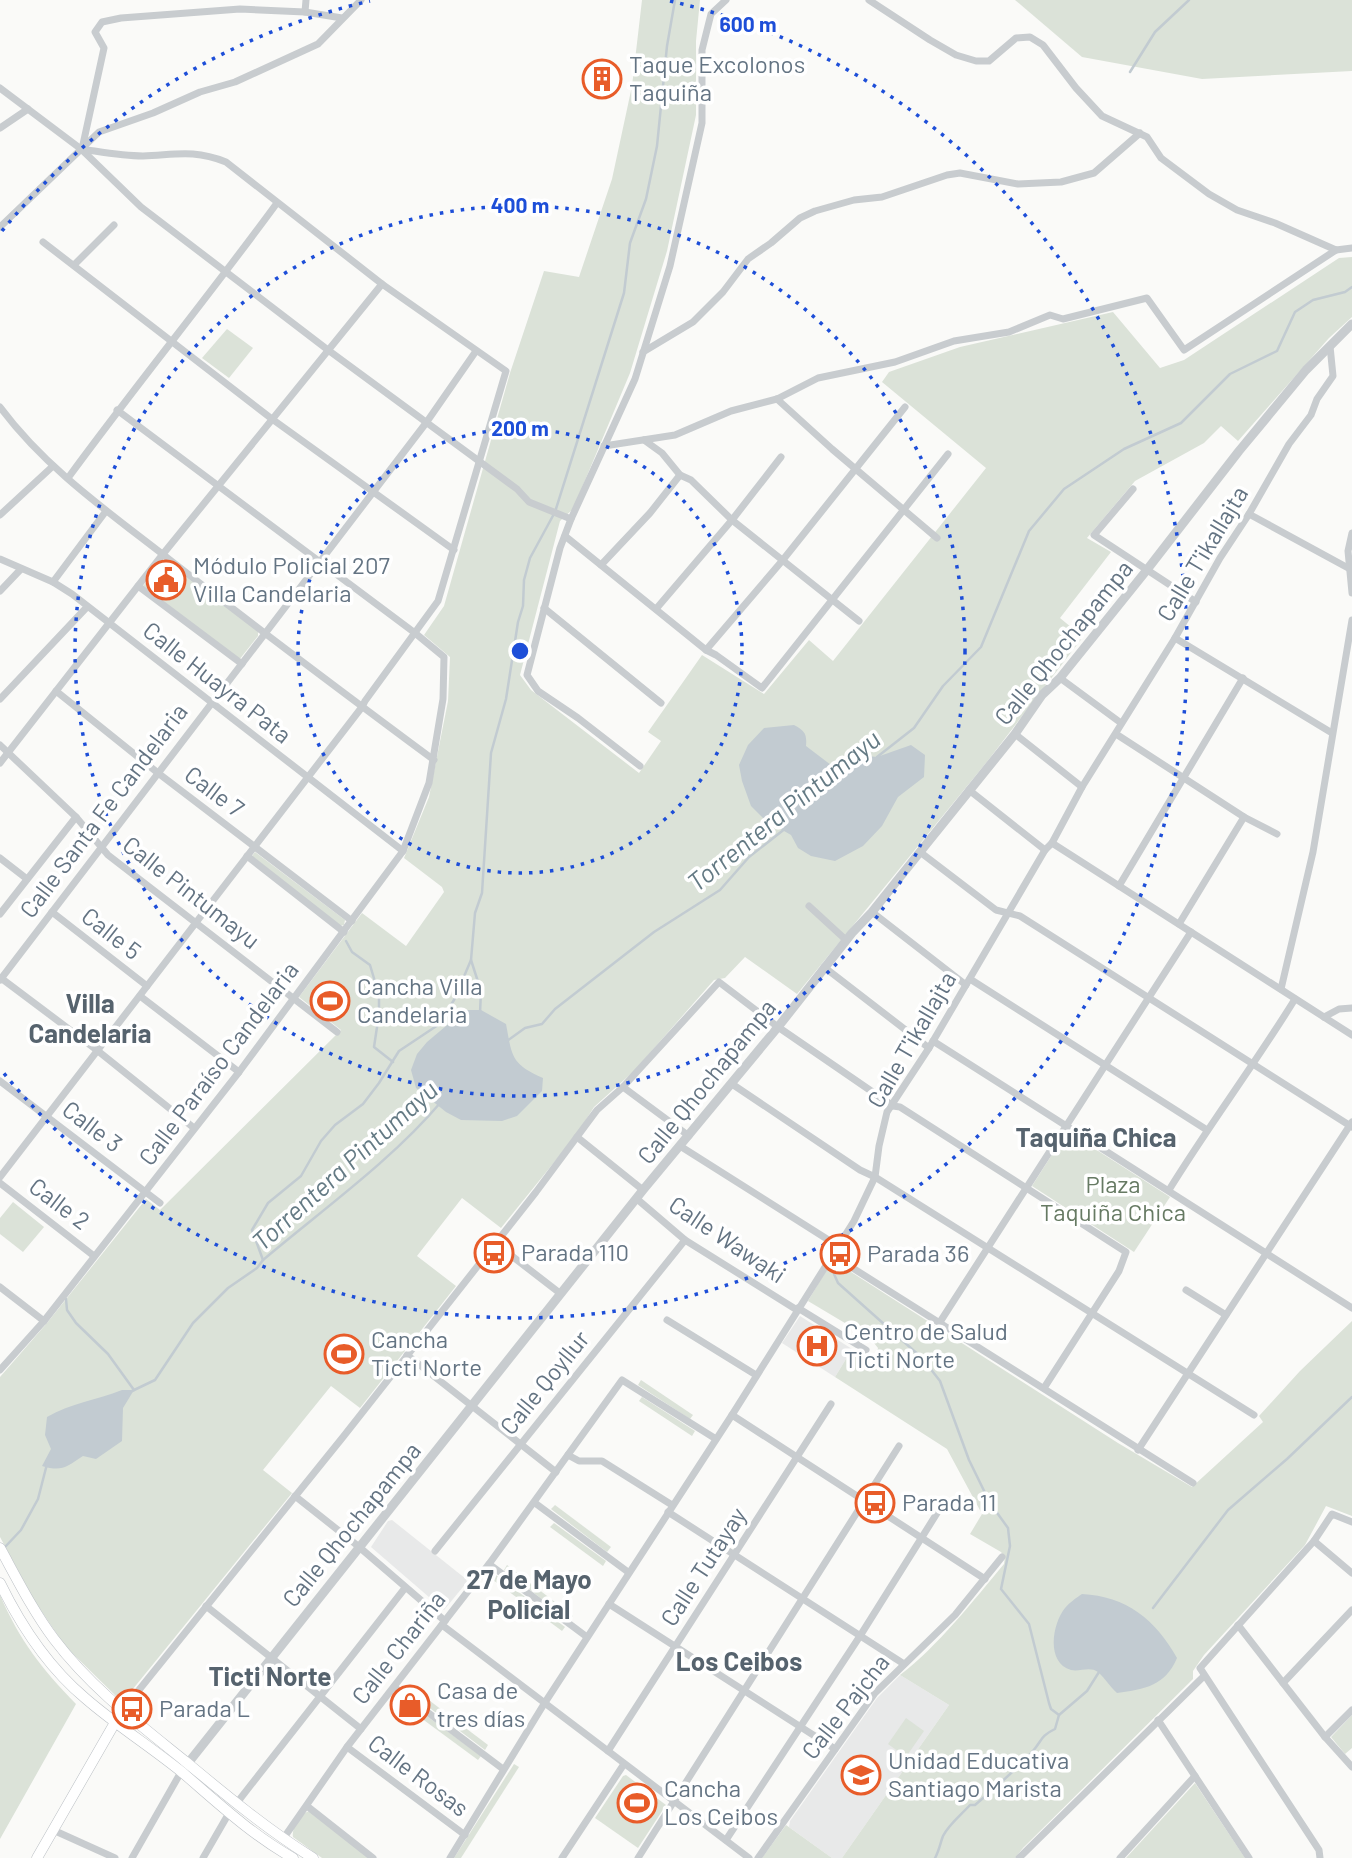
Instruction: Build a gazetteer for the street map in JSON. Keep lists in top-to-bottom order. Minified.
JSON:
{"streets":{"street":["Calle T'ikallajta","Calle Qhochapampa","Calle Huayra Pata","Calle 7","Calle Santa Fe Candelaria","Calle Pintumayu","Calle 5","Calle Paraíso Candelaria","Calle 3","Calle 2","Calle Wawaki","Calle Qoyllur","Calle Tutayay","Calle Chariña","Calle Pajcha","Calle Rosas"]},"crossings":[["Calle T'ikallajta","Calle Qhochapampa"],["Calle T'ikallajta","Calle Wawaki"],["Calle T'ikallajta","Calle Chariña"],["Calle T'ikallajta","Calle Rosas"],["Calle Qhochapampa","Calle Wawaki"],["Calle Huayra Pata","Calle Santa Fe Candelaria"],["Calle Huayra Pata","Calle Paraíso Candelaria"],["Calle 7","Calle Santa Fe Candelaria"],["Calle 7","Calle Paraíso Candelaria"],["Calle Santa Fe Candelaria","Calle Pintumayu"],["Calle Santa Fe Candelaria","Calle 5"],["Calle Pintumayu","Calle Paraíso Candelaria"],["Calle 5","Calle Paraíso Candelaria"],["Calle Paraíso Candelaria","Calle 3"],["Calle Paraíso Candelaria","Calle 2"],["Calle Wawaki","Calle Qoyllur"],["Calle Chariña","Calle Rosas"]],"districts":["Villa Candelaria","Taquiña Chica","27 de Mayo Policial","Los Ceibos","Ticti Norte"],"water":["Torrentera Pintumayu"],"parks":["Plaza Taquiña Chica"],"places":{"building":["Taque Excolonos Taquiña"],"public building":["Módulo Policial 207 Villa Candelaria"],"sports":["Cancha Villa Candelaria","Cancha Ticti Norte","Cancha Los Ceibos"],"bus stop":["Parada 110","Parada 36","Parada 11","Parada L"],"hospital":["Centro de Salud Ticti Norte"],"shop":["Casa de tres días"],"school or university":["Unidad Educativa Santiago Marista"]},"rings":["600 m","400 m","200 m"]}
